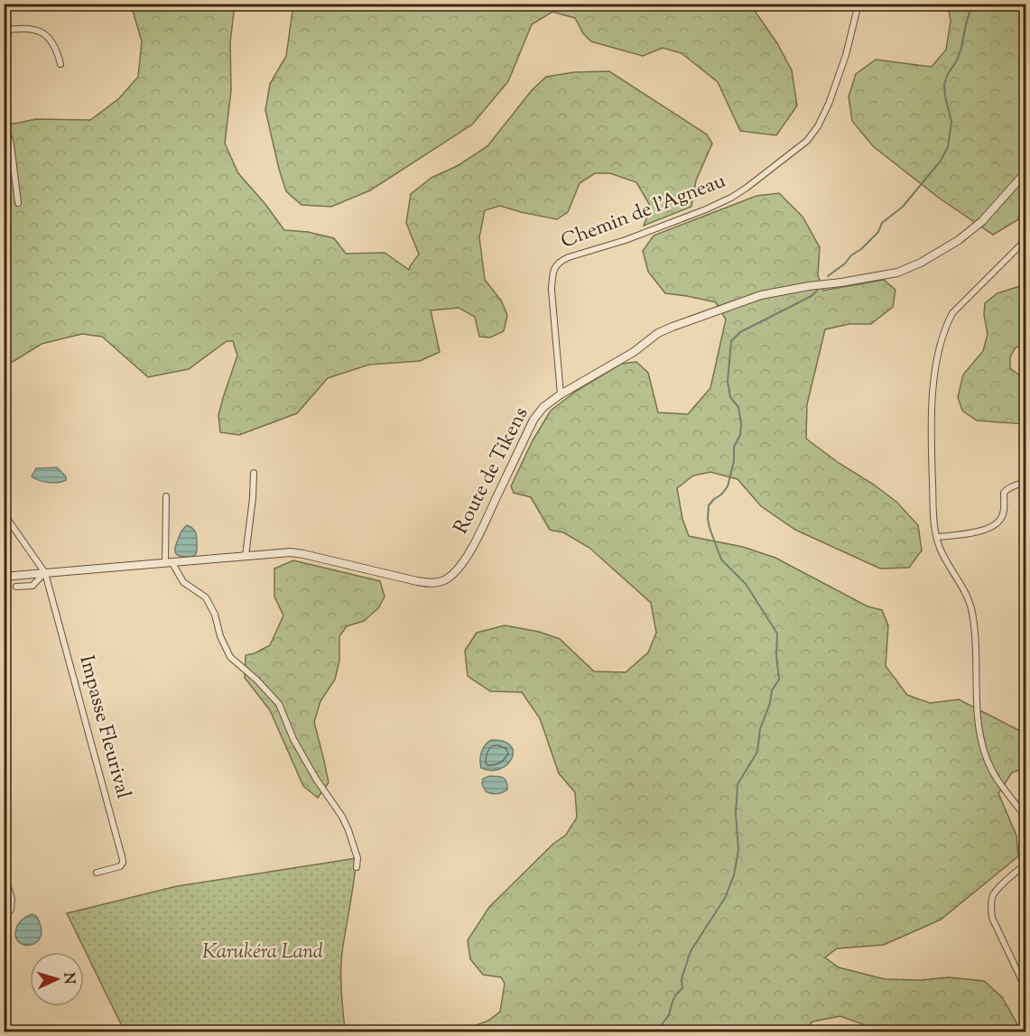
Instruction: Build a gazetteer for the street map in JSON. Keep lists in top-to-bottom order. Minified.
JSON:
{"streets":{"street":["Chemin de l’Agneau","Route de Tikens","Impasse Fleurival"]},"crossings":[["Chemin de l’Agneau","Route de Tikens"],["Route de Tikens","Impasse Fleurival"]],"parks":["Karukéra Land"],"north":"right"}
